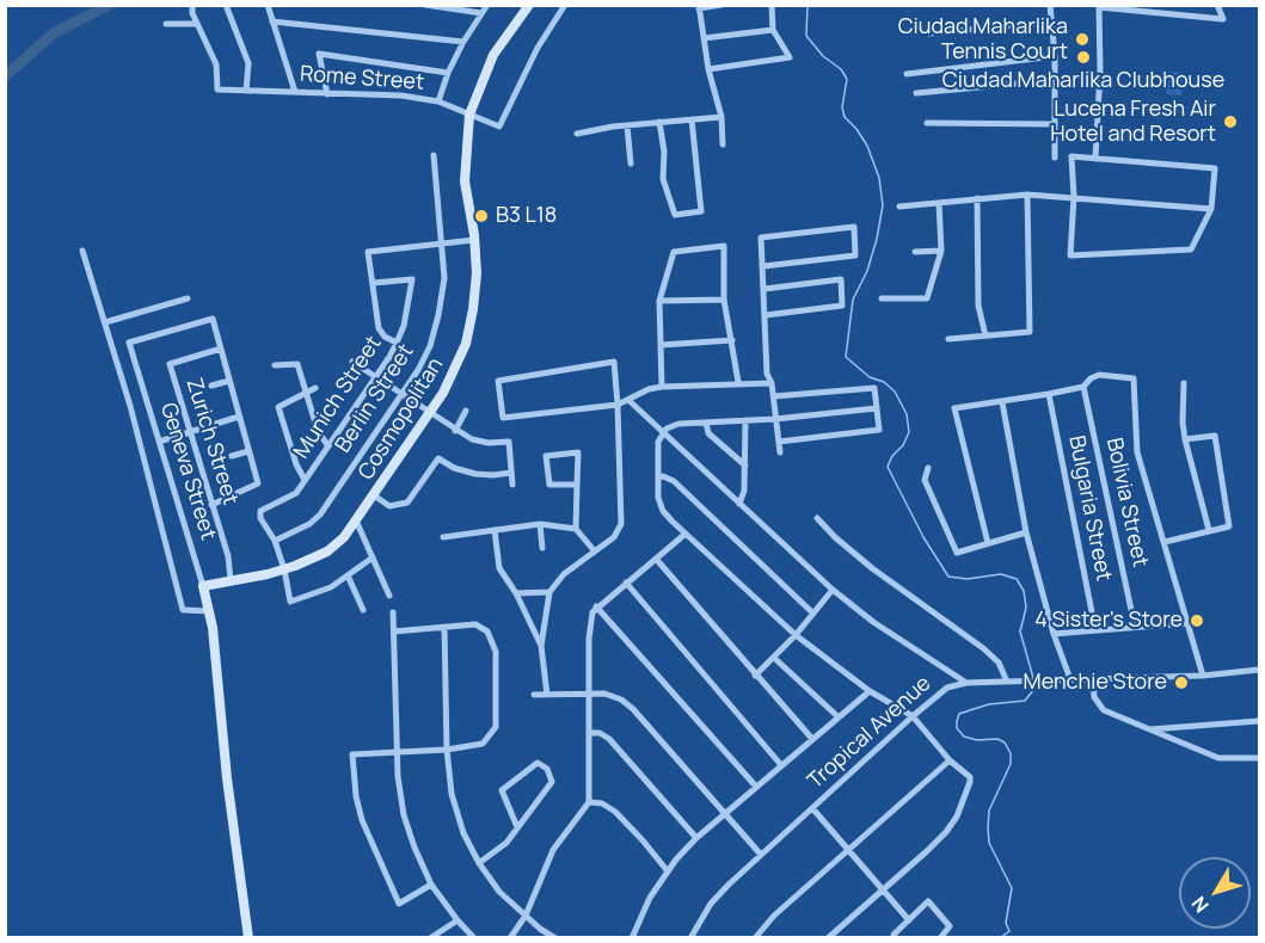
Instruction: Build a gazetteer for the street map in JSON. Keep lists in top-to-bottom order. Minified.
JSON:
{"streets":{"street":["Rome Street","Munich Street","Berlin Street","Cosmopolitan","Zurich Street","Geneva Street","Bolivia Street","Bulgaria Street","Tropical Avenue"]},"crossings":[["Rome Street","Cosmopolitan"],["Munich Street","Berlin Street"],["Cosmopolitan","Zurich Street"],["Cosmopolitan","Geneva Street"],["Zurich Street","Geneva Street"]],"places":["Ciudad Maharlika Tennis Court","Ciudad Maharlika Clubhouse","Lucena Fresh Air Hotel and Resort","B3 L18","4 Sister's Store","Menchie Store"],"north":"bottom left"}
